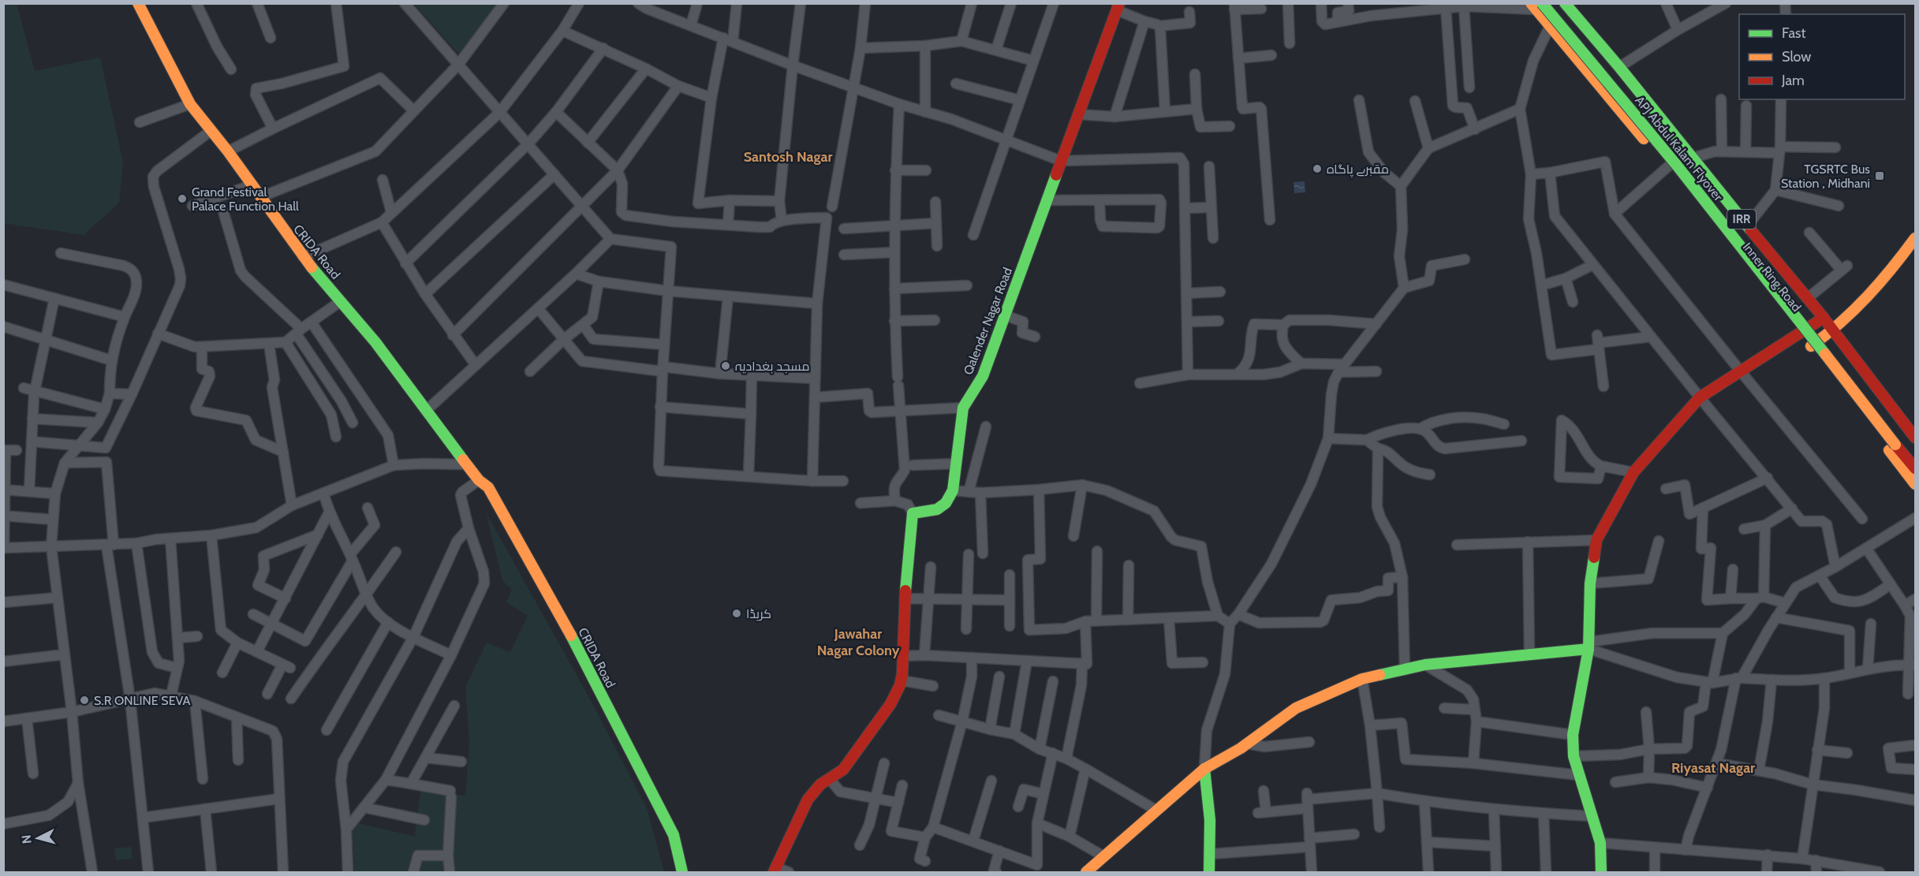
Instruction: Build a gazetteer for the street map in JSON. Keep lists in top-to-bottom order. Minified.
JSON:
{"streets":{"main road":["APJ Abdul Kalam Flyover","IRR","CRIDA Road","Inner Ring Road","Qalender Nagar Road"]},"crossings":[["APJ Abdul Kalam Flyover","Inner Ring Road"]],"districts":["Santosh Nagar","Jawahar Nagar Colony","Riyasat Nagar"],"places":{"other":["مقبرے پاگاہ","Grand Festival Palace Function Hall","مسجد بغدادیہ","کریڈا","S.R ONLINE SEVA"],"transit":["TGSRTC Bus Station , Midhani"]},"legend":["Fast","Slow","Jam"],"north":"left"}
